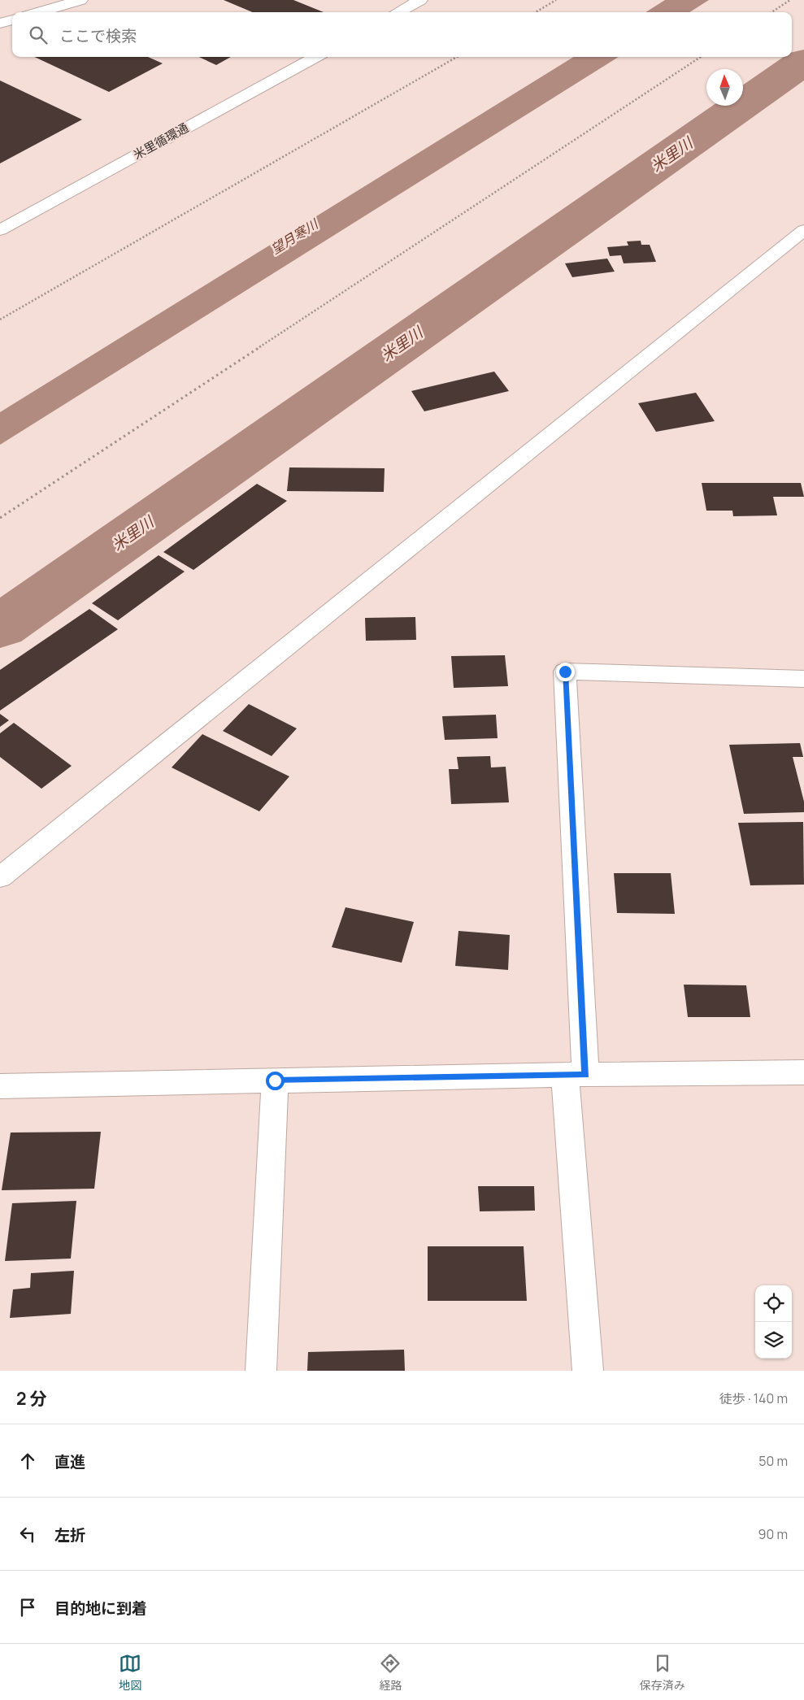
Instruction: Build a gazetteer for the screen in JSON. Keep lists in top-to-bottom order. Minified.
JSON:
{"streets":{"street":["米里循環通"]},"water":["米里川","望月寒川"],"north":"top","page":{"search":"ここで検索","heading":["2 分","徒歩 · 140 m"],"list":[["直進","50 m"],["左折","90 m"],"目的地に到着"],"nav":["地図","経路","保存済み"]}}
